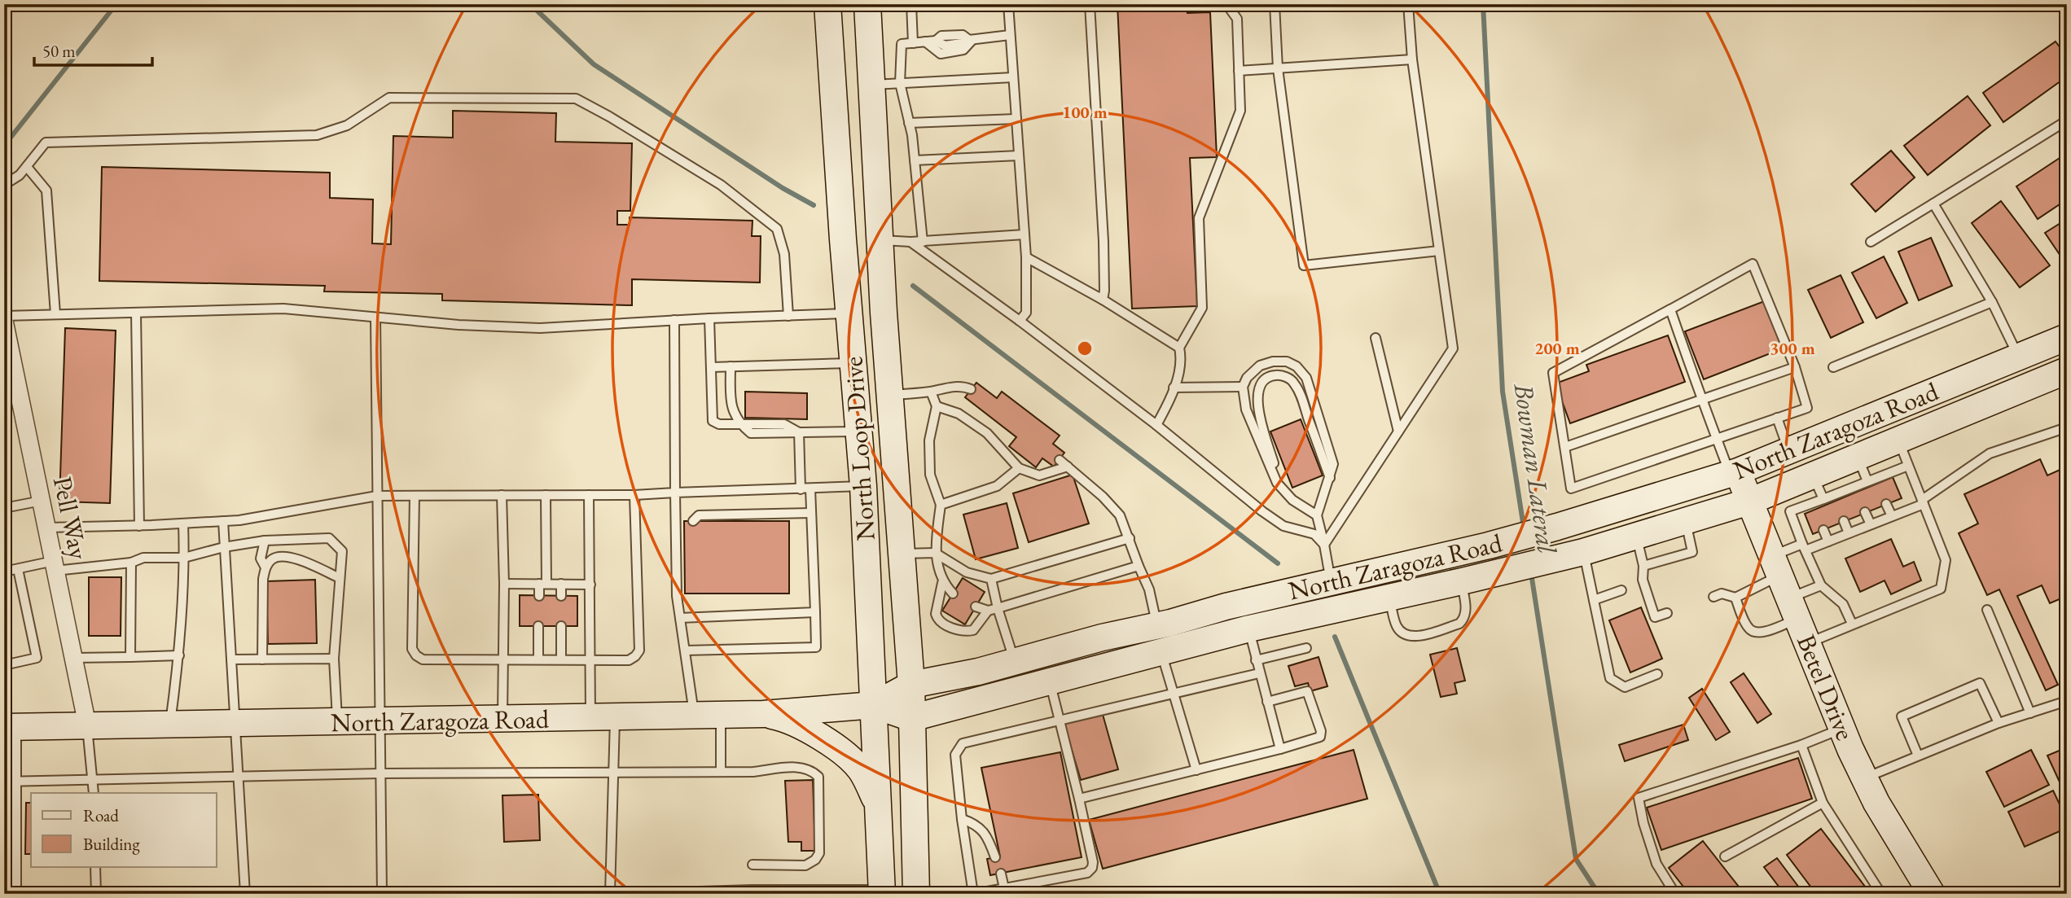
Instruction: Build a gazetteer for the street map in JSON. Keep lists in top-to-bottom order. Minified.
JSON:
{"streets":{"main road":["North Zaragoza Road","North Loop Drive","Betel Drive"],"street":["Pell Way"]},"crossings":[["North Zaragoza Road","North Loop Drive"],["North Zaragoza Road","Pell Way"],["North Zaragoza Road","Betel Drive"]],"water":["Bowman Lateral"],"legend":["Road","Building"],"scale_bar":"50 m","rings":["100 m","200 m","300 m"]}
